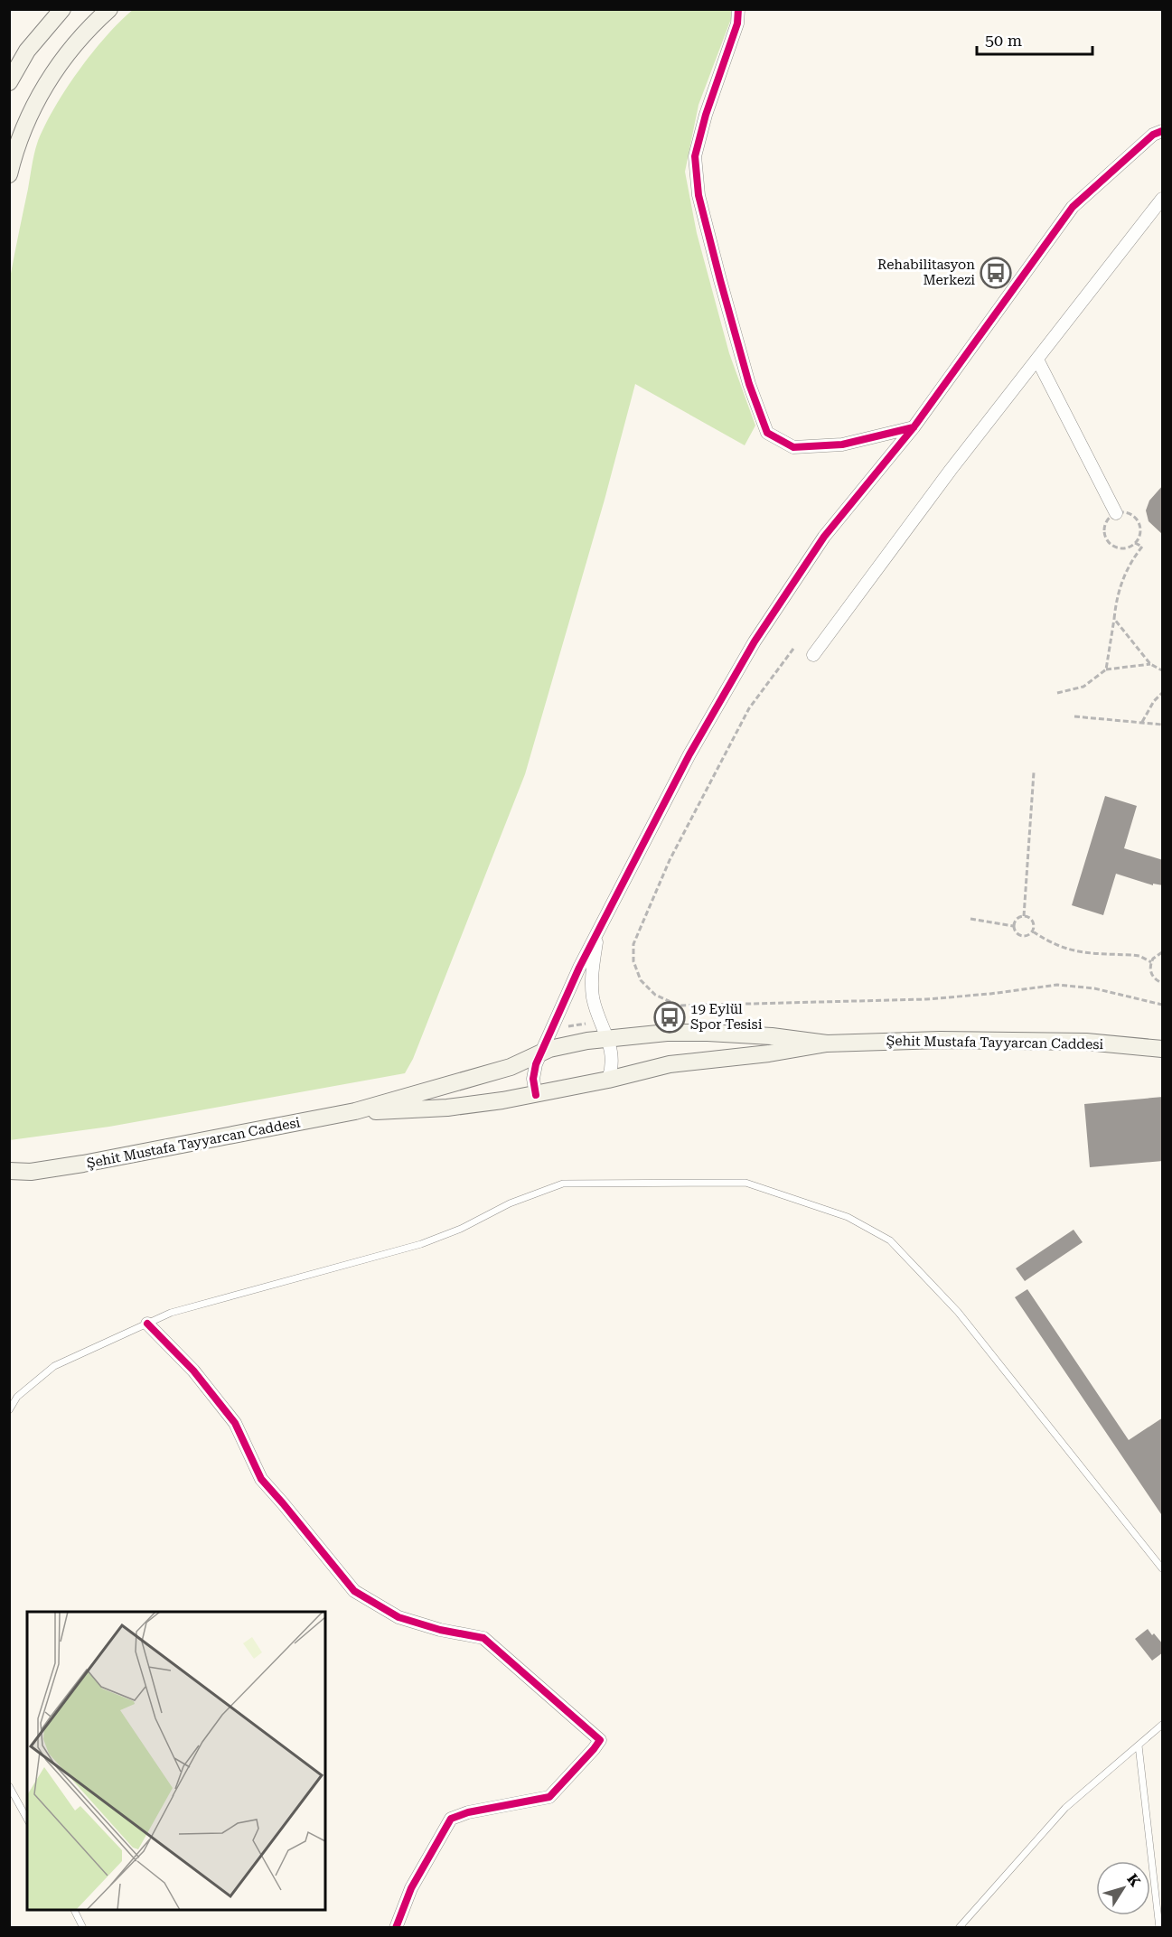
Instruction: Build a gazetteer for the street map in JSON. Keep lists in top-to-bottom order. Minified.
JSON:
{"streets":{"main road":["Şehit Mustafa Tayyarcan Caddesi"]},"places":{"bus stop":["Rehabilitasyon Merkezi","19 Eylül Spor Tesisi"]},"scale_bar":"50 m","north":"top right"}
